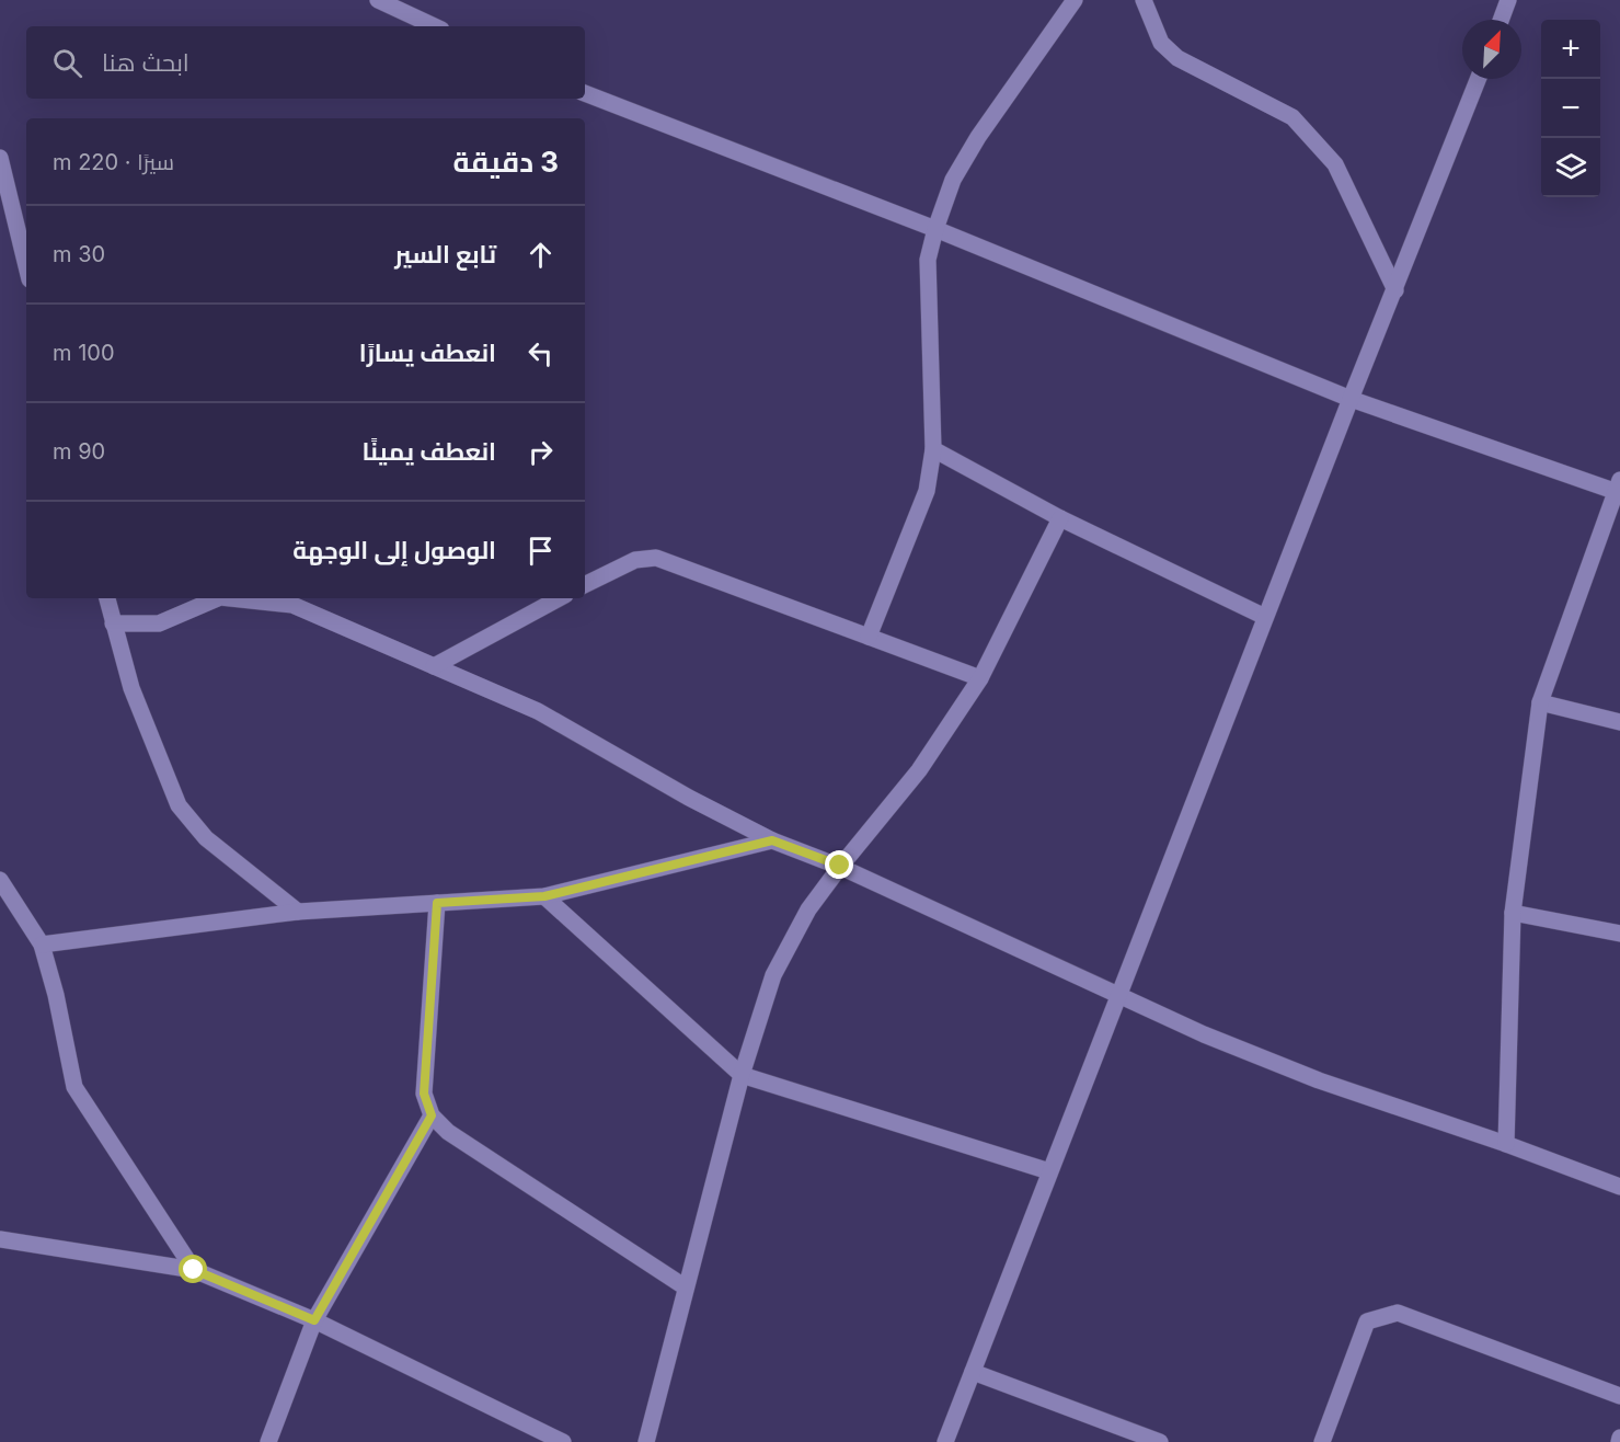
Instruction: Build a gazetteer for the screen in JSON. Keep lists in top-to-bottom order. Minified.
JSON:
{"north":"top right","page":{"map_buttons":["+","−"],"search":"ابحث هنا","heading":["3 دقيقة","سيرًا · 220 m"],"list":[["تابع السير","30 m"],["انعطف يسارًا","100 m"],["انعطف يمينًا","90 m"],"الوصول إلى الوجهة"]}}
